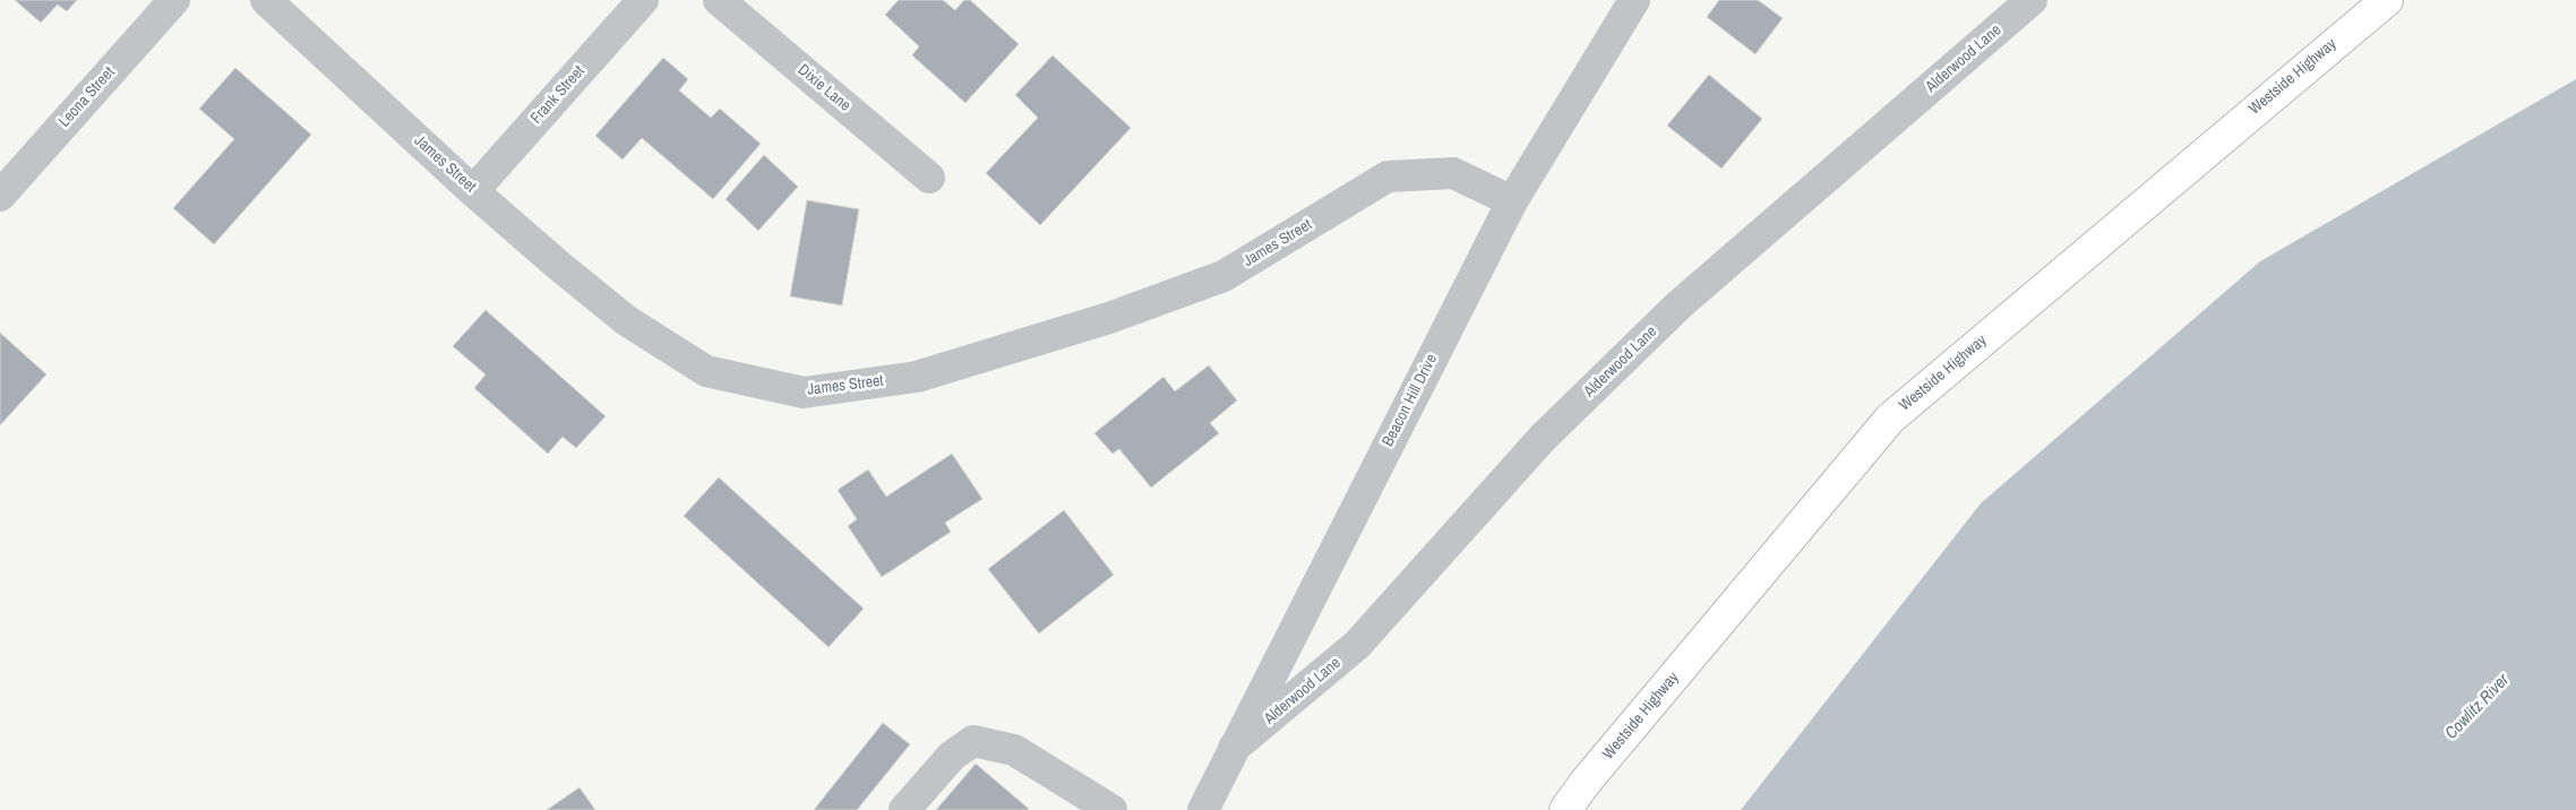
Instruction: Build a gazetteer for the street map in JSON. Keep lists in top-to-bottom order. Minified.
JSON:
{"streets":{"main road":["Westside Highway"],"street":["Alderwood Lane","Dixie Lane","Frank Street","Leona Street","James Street","Beacon Hill Drive"]},"crossings":[["Alderwood Lane","Beacon Hill Drive"],["Frank Street","James Street"],["James Street","Beacon Hill Drive"]],"water":["Cowlitz River"]}
